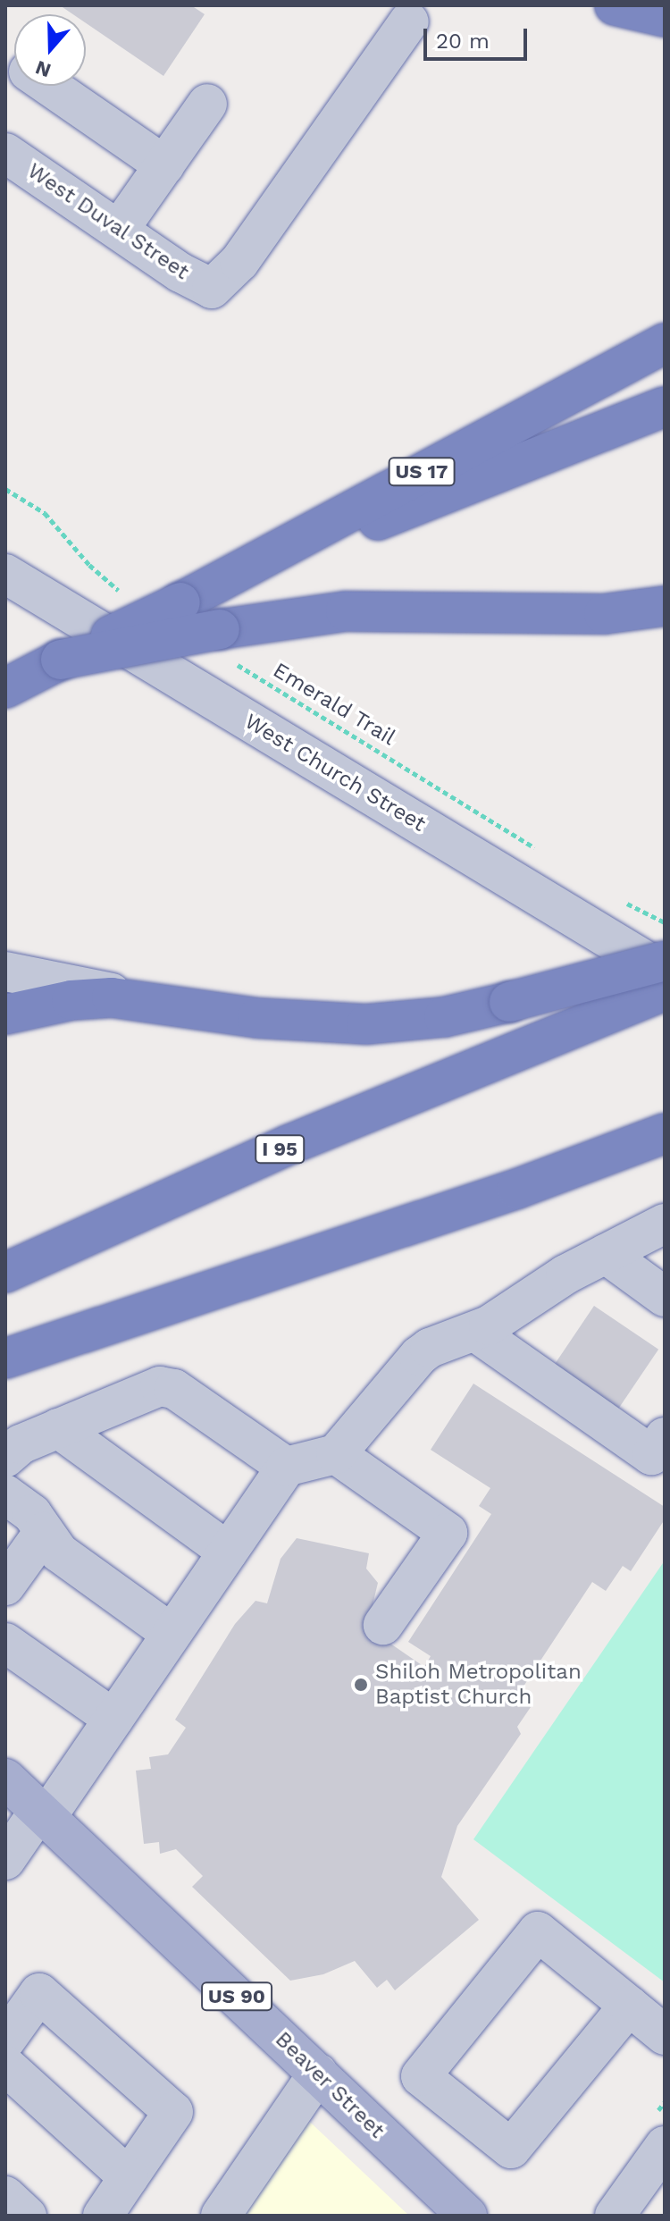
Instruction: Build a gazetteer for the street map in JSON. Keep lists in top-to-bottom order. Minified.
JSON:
{"streets":{"highway":["US 17","I 95"],"main road":["US 90","Beaver Street"],"street":["West Duval Street","West Church Street"],"path":["Emerald Trail"]},"places":["Shiloh Metropolitan Baptist Church"],"scale_bar":"20 m","north":"bottom"}
